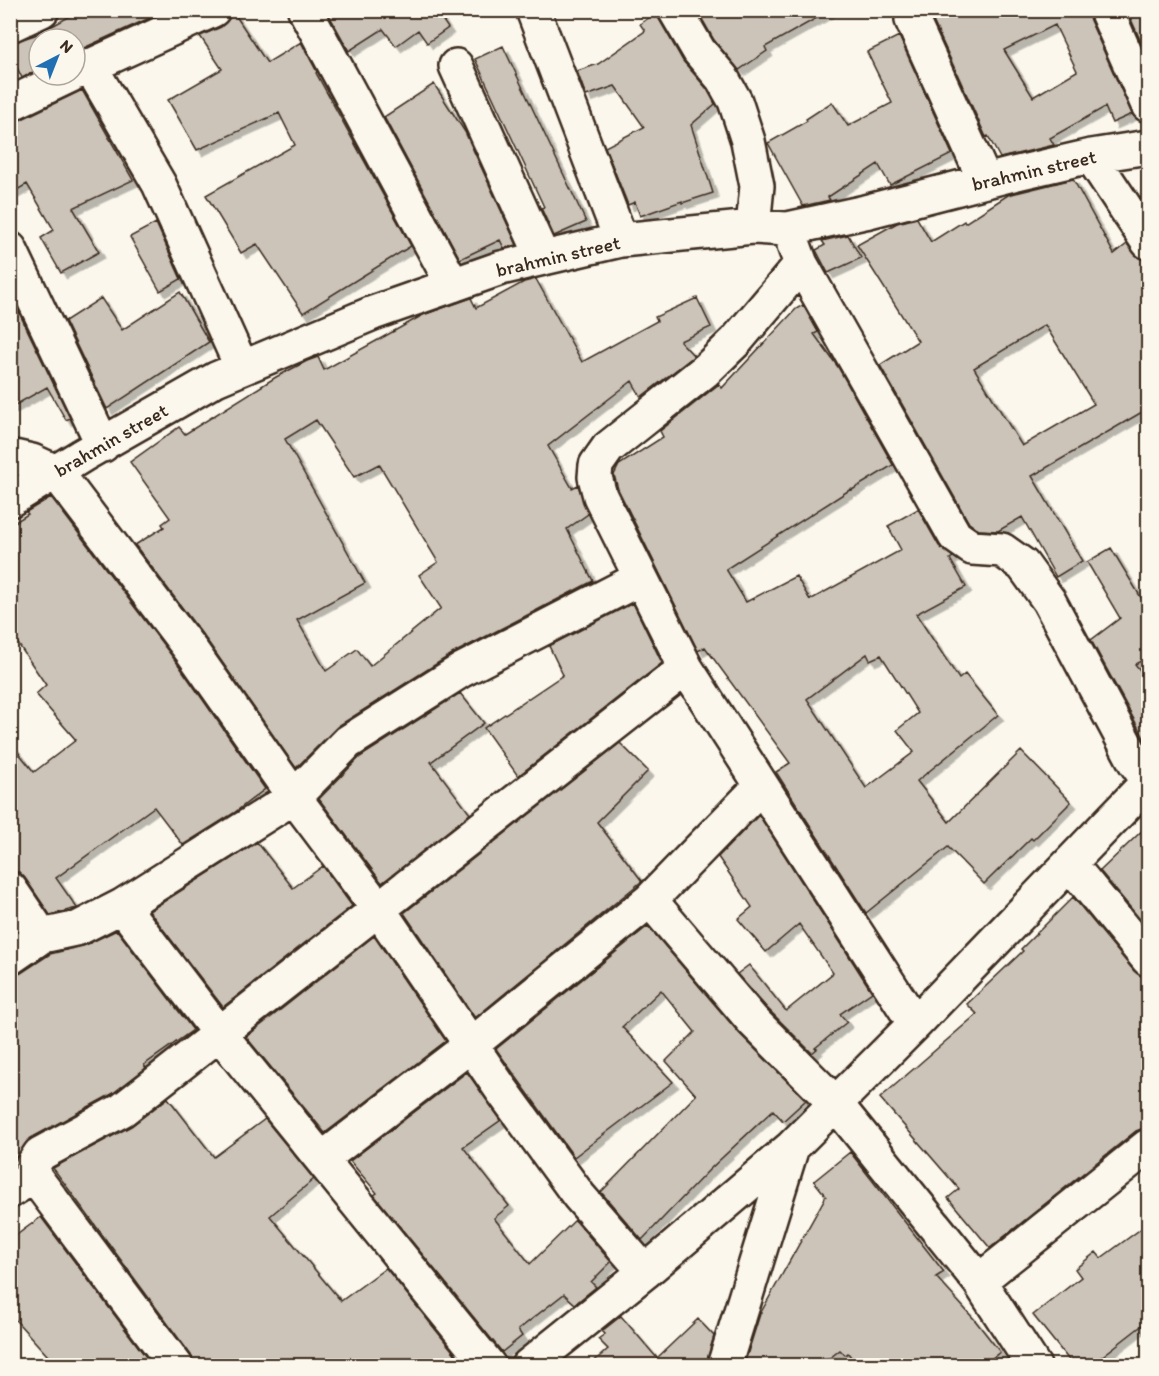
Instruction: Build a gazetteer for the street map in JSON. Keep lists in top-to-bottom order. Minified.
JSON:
{"streets":{"street":["brahmin street"]},"north":"top right"}
